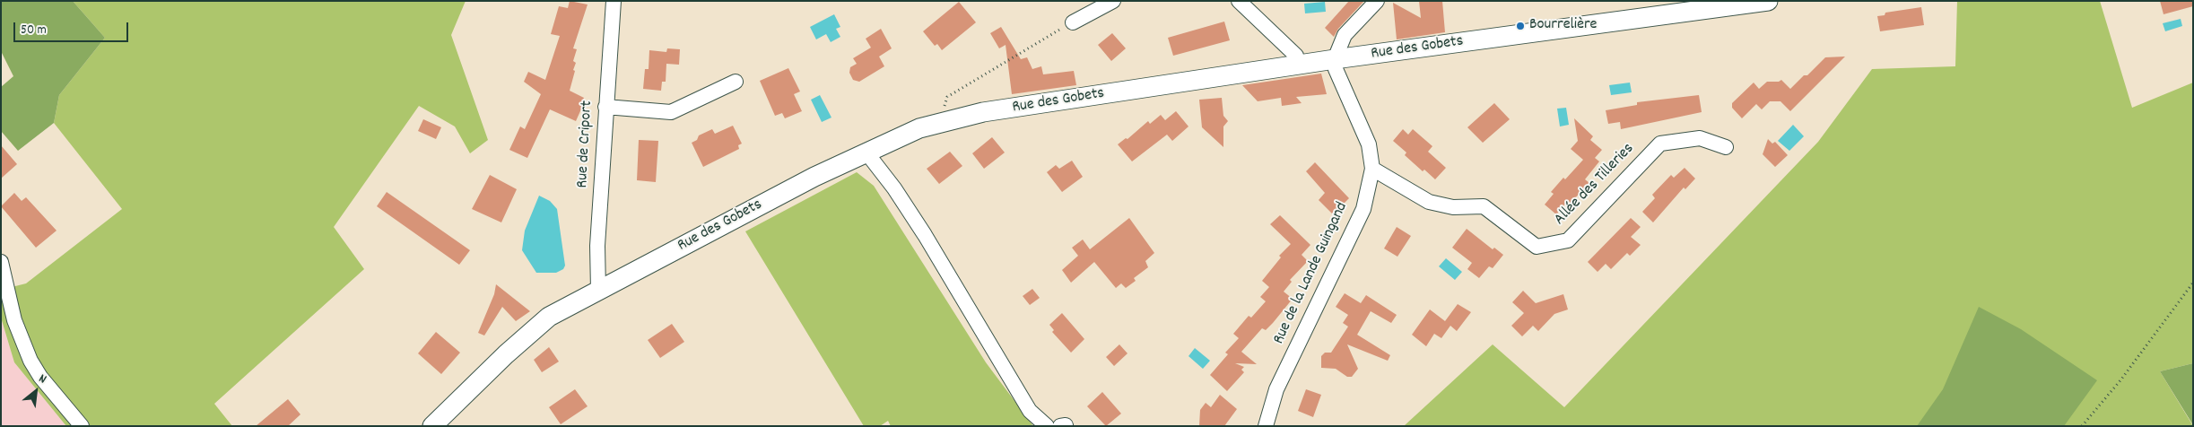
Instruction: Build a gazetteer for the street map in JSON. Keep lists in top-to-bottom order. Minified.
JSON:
{"streets":{"main road":["Rue des Gobets"],"street":["Rue de Criport","Allée des Tilleries","Rue de la Lande Guingand"]},"crossings":[["Rue des Gobets","Rue de Criport"],["Rue des Gobets","Rue de la Lande Guingand"],["Allée des Tilleries","Rue de la Lande Guingand"]],"places":["Bourrelière"],"scale_bar":"50 m","north":"top right"}
